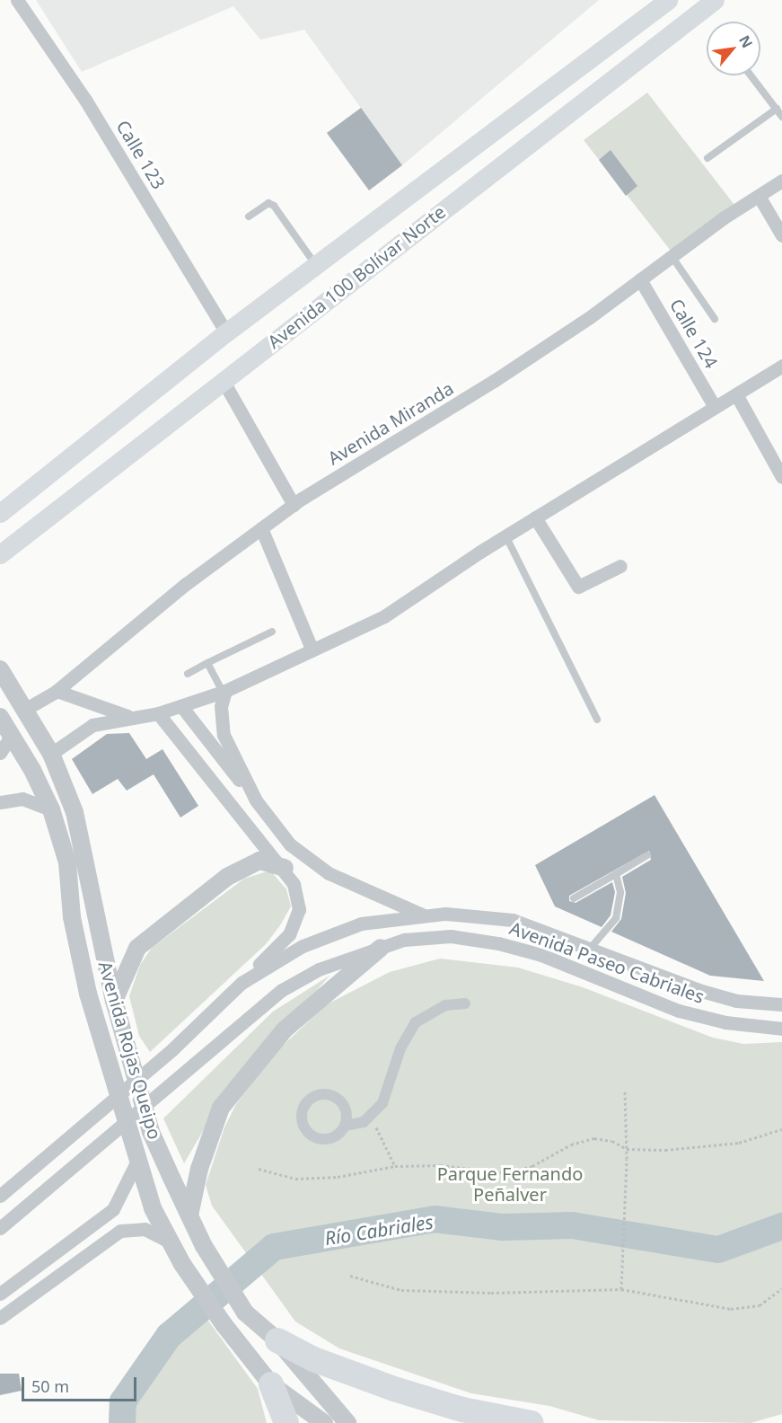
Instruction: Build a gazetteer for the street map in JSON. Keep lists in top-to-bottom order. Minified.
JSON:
{"streets":{"main road":["Avenida 100 Bolívar Norte"],"street":["Calle 123","Calle 124","Avenida Miranda","Avenida Paseo Cabriales","Avenida Rojas Queipo"]},"crossings":[["Calle 123","Avenida 100 Bolívar Norte"],["Calle 124","Avenida Miranda"],["Avenida Miranda","Avenida Rojas Queipo"]],"water":["Río Cabriales"],"parks":["Parque Fernando Peñalver"],"scale_bar":"50 m","north":"top right"}
